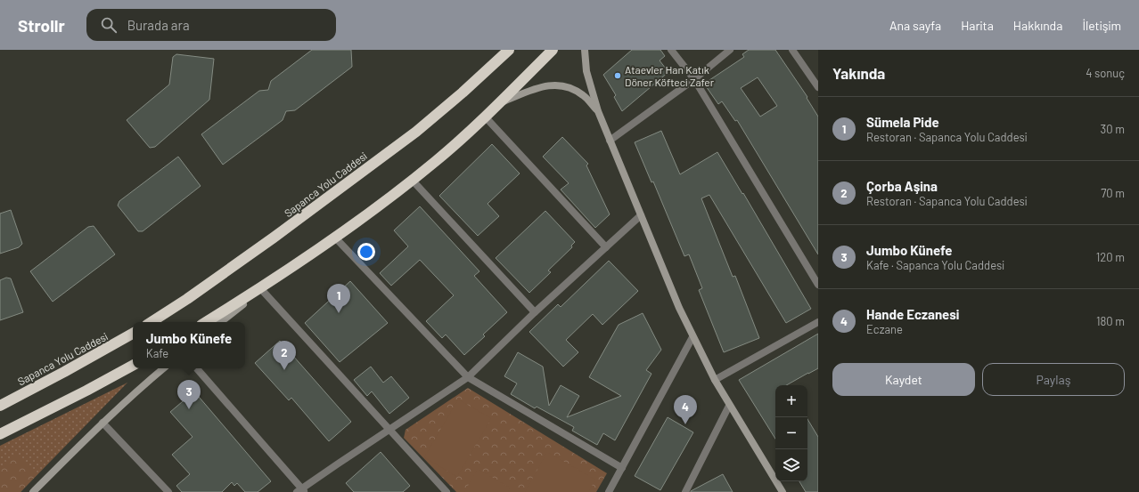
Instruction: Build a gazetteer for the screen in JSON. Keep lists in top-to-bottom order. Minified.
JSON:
{"streets":{"highway":["Sapanca Yolu Caddesi"]},"places":["Ataevler Han Katık Döner Köfteci Zafer"],"page":{"header":"Strollr","search":"Burada ara","nav":["Ana sayfa","Harita","Hakkında","İletişim"],"heading":["Yakında","4 sonuç"],"list":[{"mark":"1","name":"Sümela Pide","note":"Restoran · Sapanca Yolu Caddesi","value":"30 m"},{"mark":"2","name":"Çorba Aşina","note":"Restoran · Sapanca Yolu Caddesi","value":"70 m"},{"mark":"3","name":"Jumbo Künefe","note":"Kafe · Sapanca Yolu Caddesi","value":"120 m"},{"mark":"4","name":"Hande Eczanesi","note":"Eczane","value":"180 m"}],"pins":["1","2","3","4"],"popup":["Jumbo Künefe","Kafe"],"buttons":["Kaydet","Paylaş"],"map_buttons":["+","−"]}}
